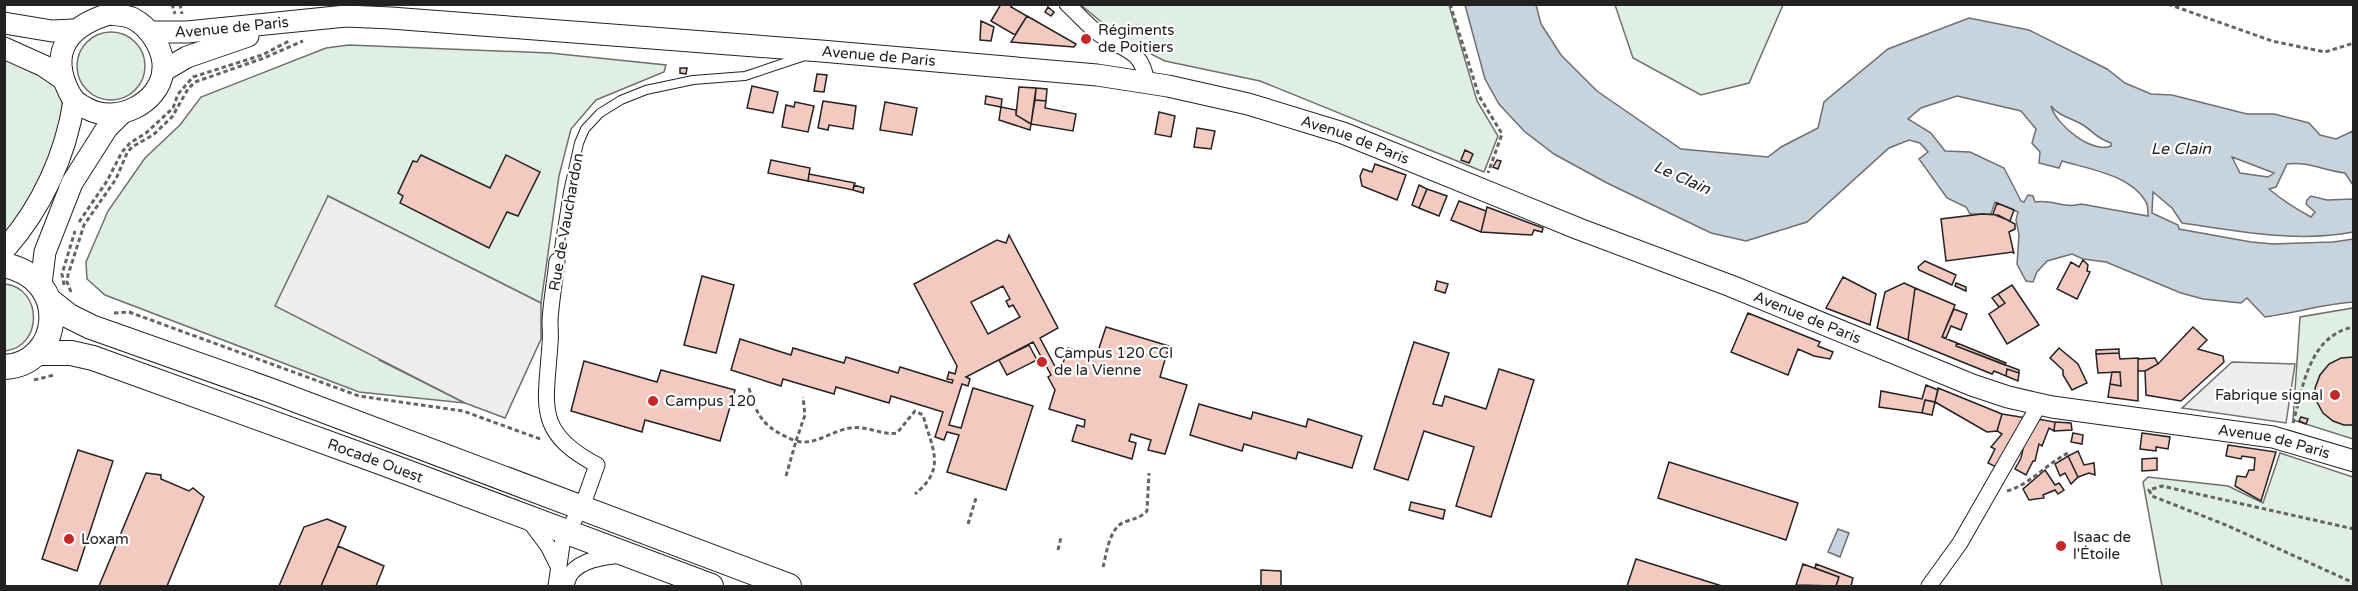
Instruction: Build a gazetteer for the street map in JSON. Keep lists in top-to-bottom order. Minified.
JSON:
{"streets":{"main road":["Avenue de Paris","Rocade Ouest"],"street":["Rue de Vauchardon"]},"crossings":[["Avenue de Paris","Rue de Vauchardon"],["Rue de Vauchardon","Rocade Ouest"]],"water":["Le Clain"],"places":["Régiments de Poitiers","Campus 120 CCI de la Vienne","Fabrique signal","Campus 120","Loxam","Isaac de l'Étoile"]}
